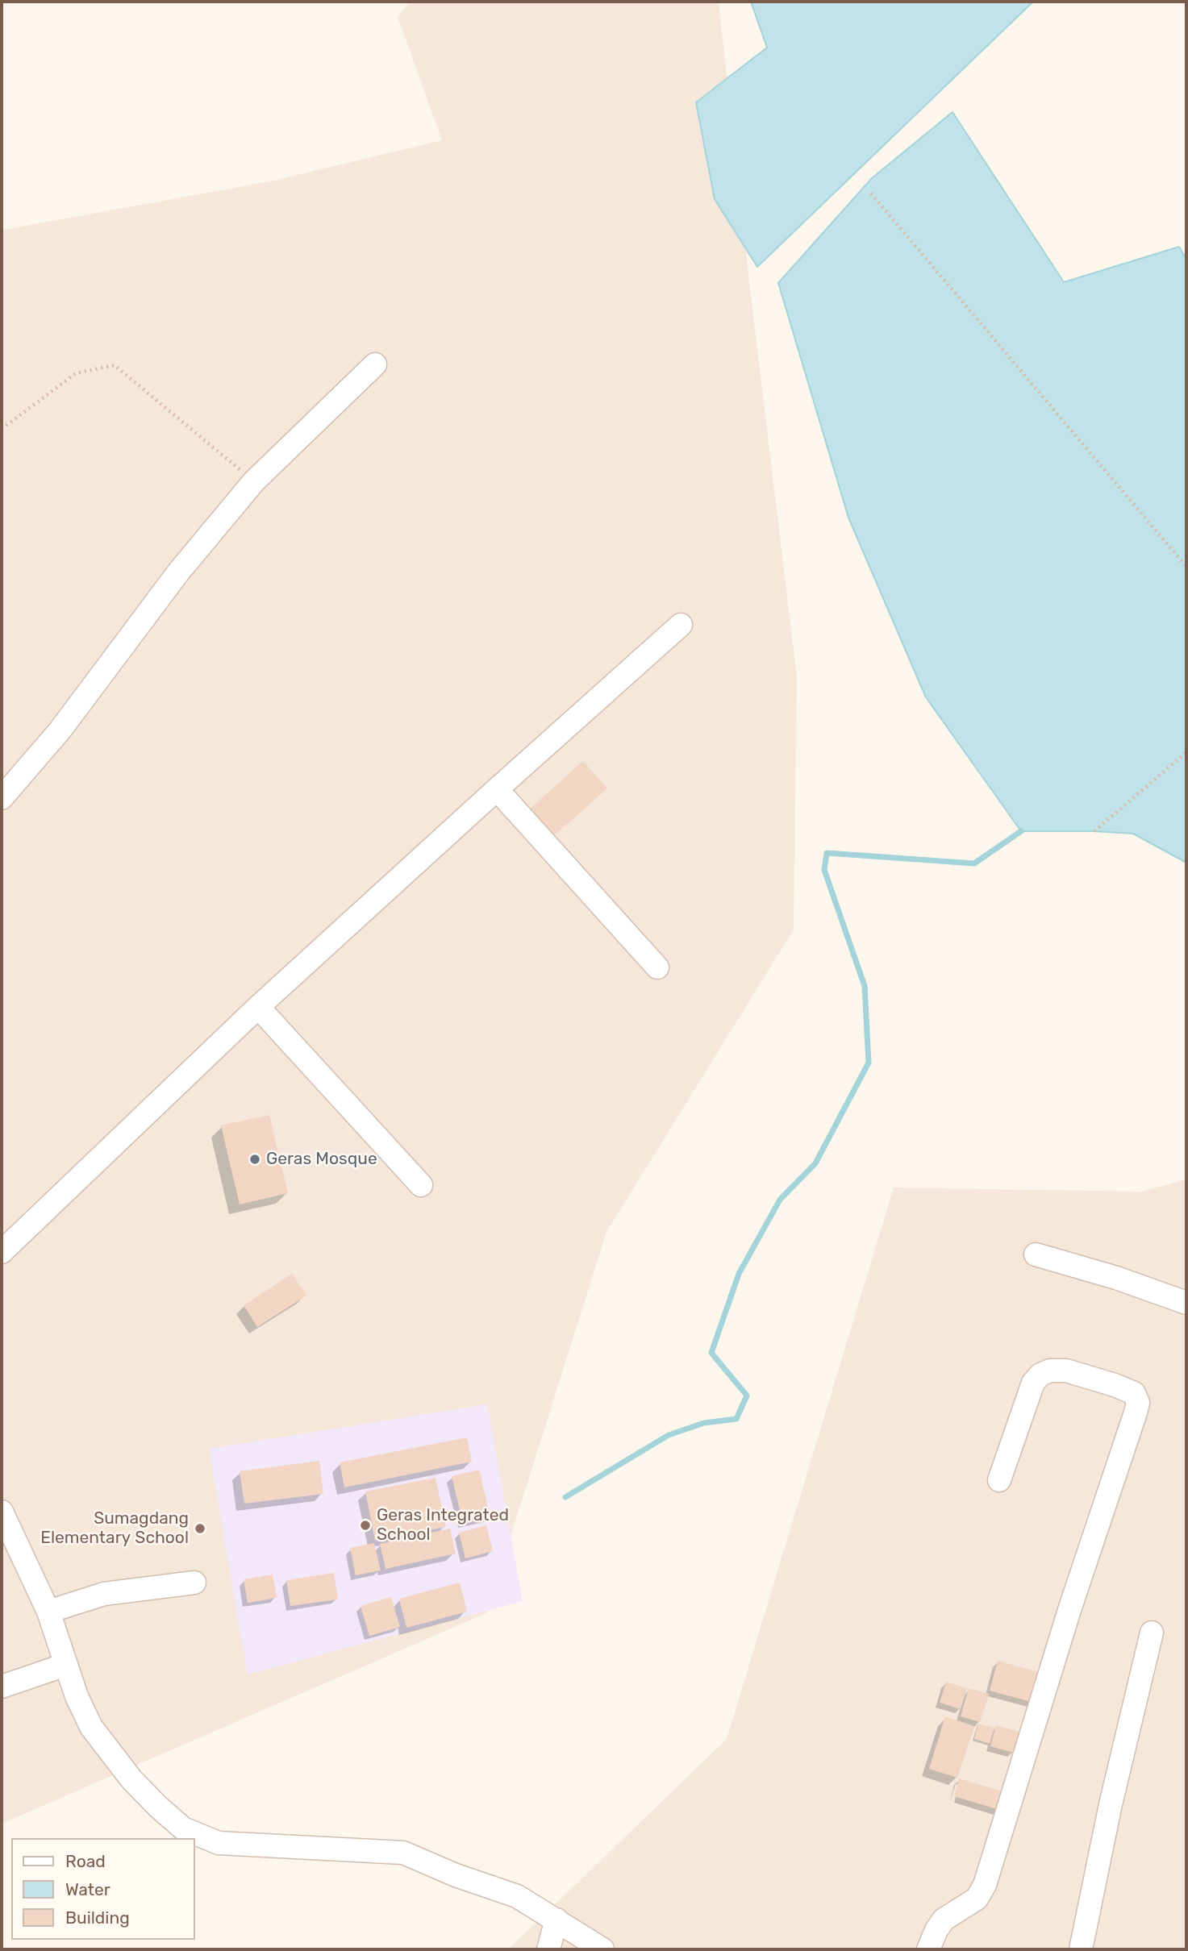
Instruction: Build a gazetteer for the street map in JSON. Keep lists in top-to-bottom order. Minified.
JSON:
{"places":["Geras Mosque","Geras Integrated School","Sumagdang Elementary School"],"legend":["Road","Water","Building"]}
